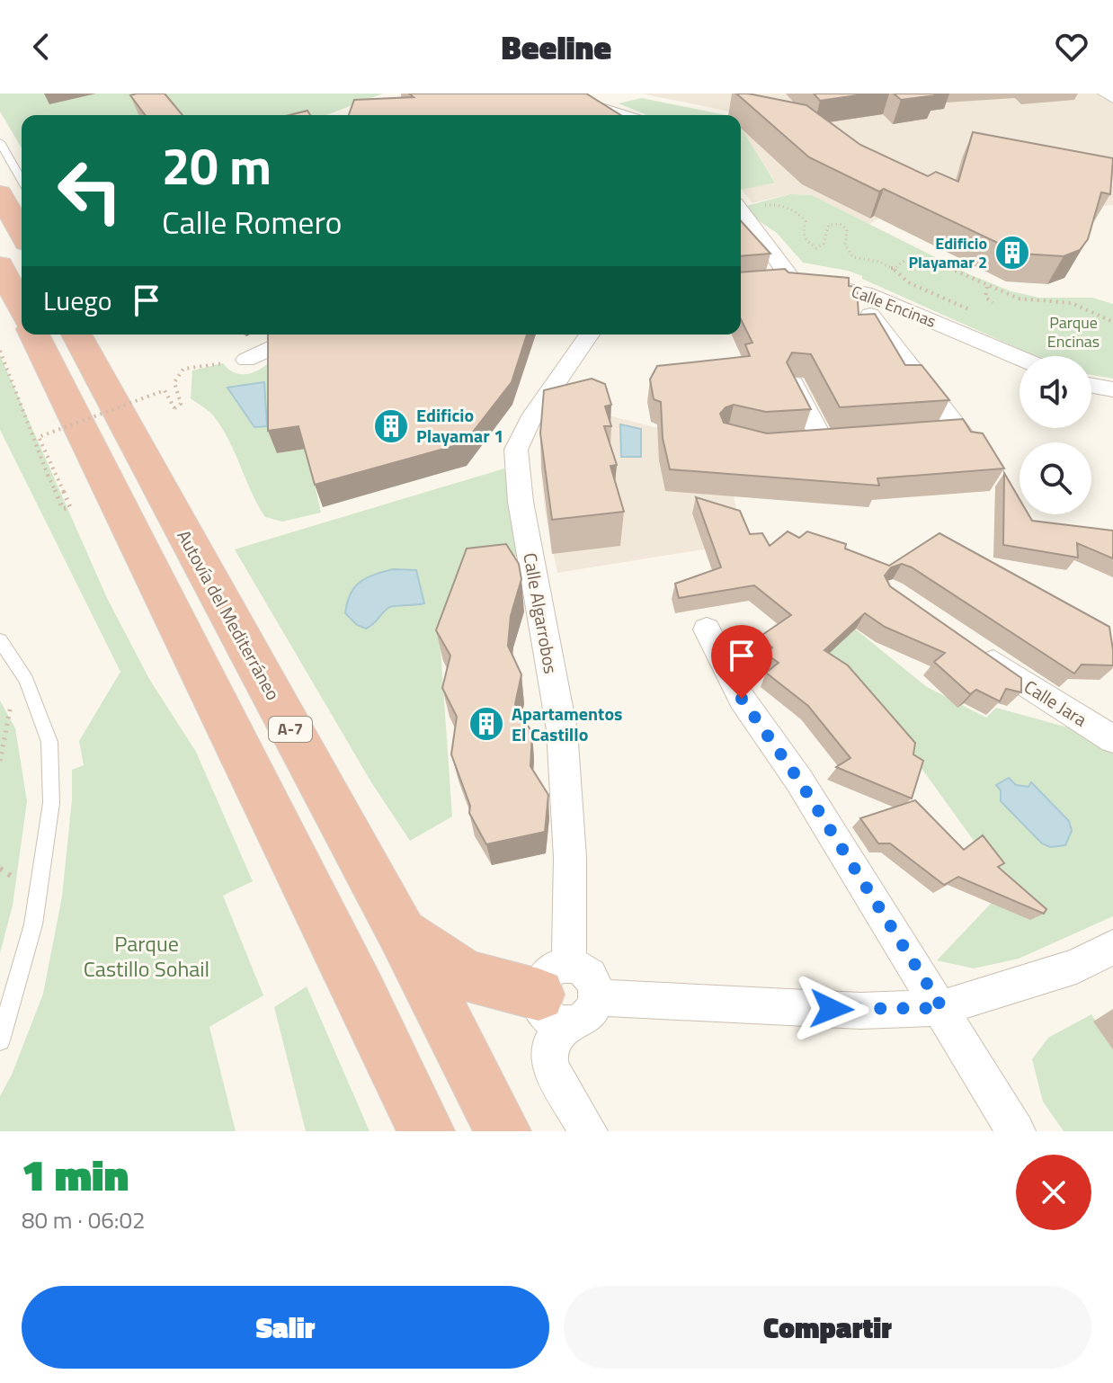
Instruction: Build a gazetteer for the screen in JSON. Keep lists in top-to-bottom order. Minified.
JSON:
{"streets":{"highway":["Autovía del Mediterráneo","A-7"],"street":["Calle Encinas","Calle Algarrobos","Calle Jara"]},"parks":["Parque Encinas","Parque Castillo Sohail"],"places":{"building":["Edificio Playamar 2","Edificio Playamar 1","Apartamentos El Castillo"]},"page":{"header":"Beeline","turn":["20 m","Calle Romero"],"then":"Luego","heading":["1 min","80 m · 06:02"],"buttons":["Salir","Compartir"]}}
